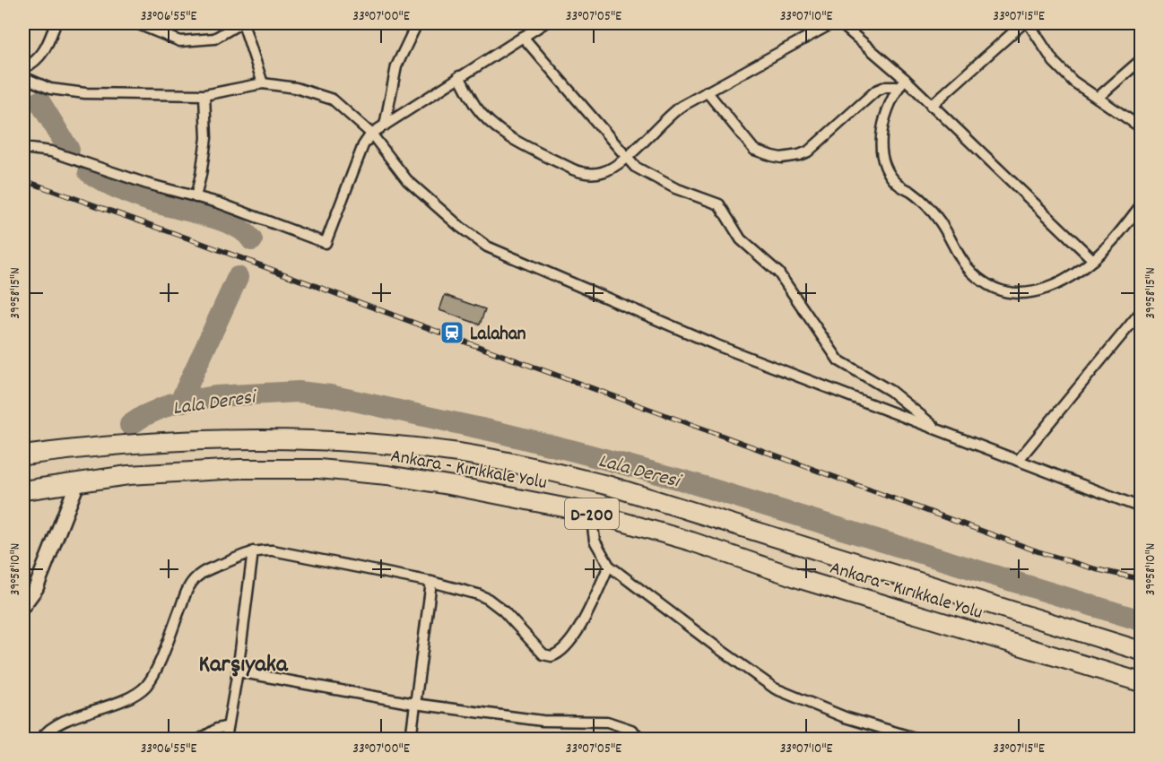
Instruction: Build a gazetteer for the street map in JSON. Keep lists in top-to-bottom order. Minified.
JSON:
{"streets":{"highway":["Ankara - Kırıkkale Yolu","D-200"]},"districts":["Karşıyaka"],"water":["Lala Deresi"],"places":{"station":["Lalahan"]},"coordinates":["33°06'55\"E","33°07'00\"E","33°07'05\"E","33°07'10\"E","33°07'15\"E","39°58'15\"N","39°58'10\"N"]}
